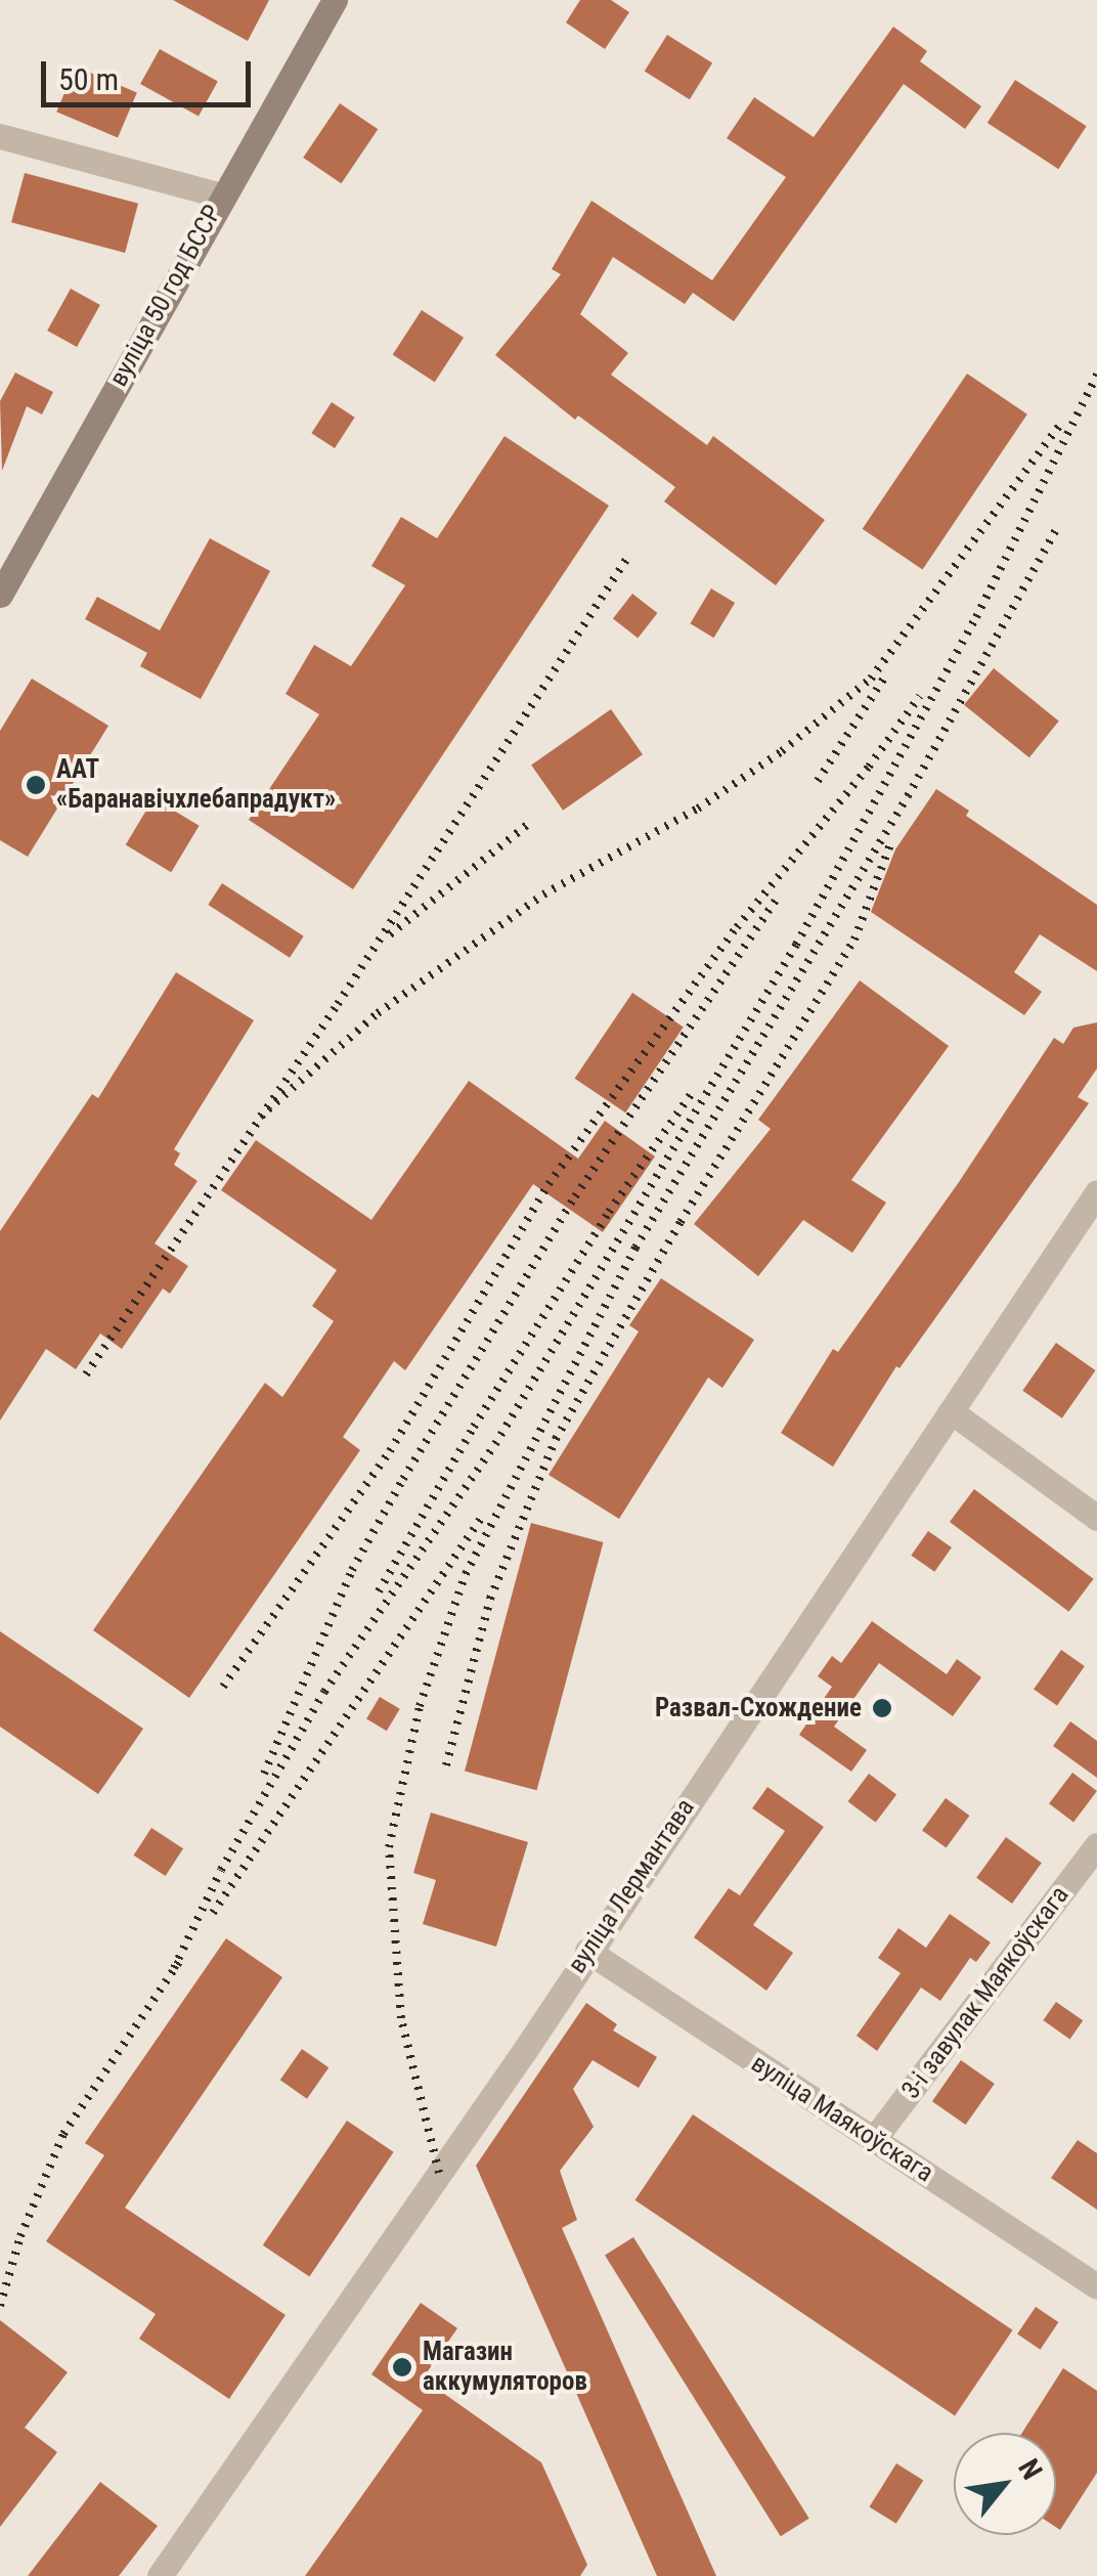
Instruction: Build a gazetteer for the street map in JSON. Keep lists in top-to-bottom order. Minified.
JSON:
{"streets":{"main road":["вуліца 50 год БССР"],"street":["вуліца Лермантава","3-і завулак Маякоўскага","вуліца Маякоўскага"]},"crossings":[["вуліца Лермантава","вуліца Маякоўскага"],["3-і завулак Маякоўскага","вуліца Маякоўскага"]],"places":["ААТ «Баранавічхлебапрадукт»","Развал-Схождение","Магазин аккумуляторов"],"scale_bar":"50 m","north":"top right"}
